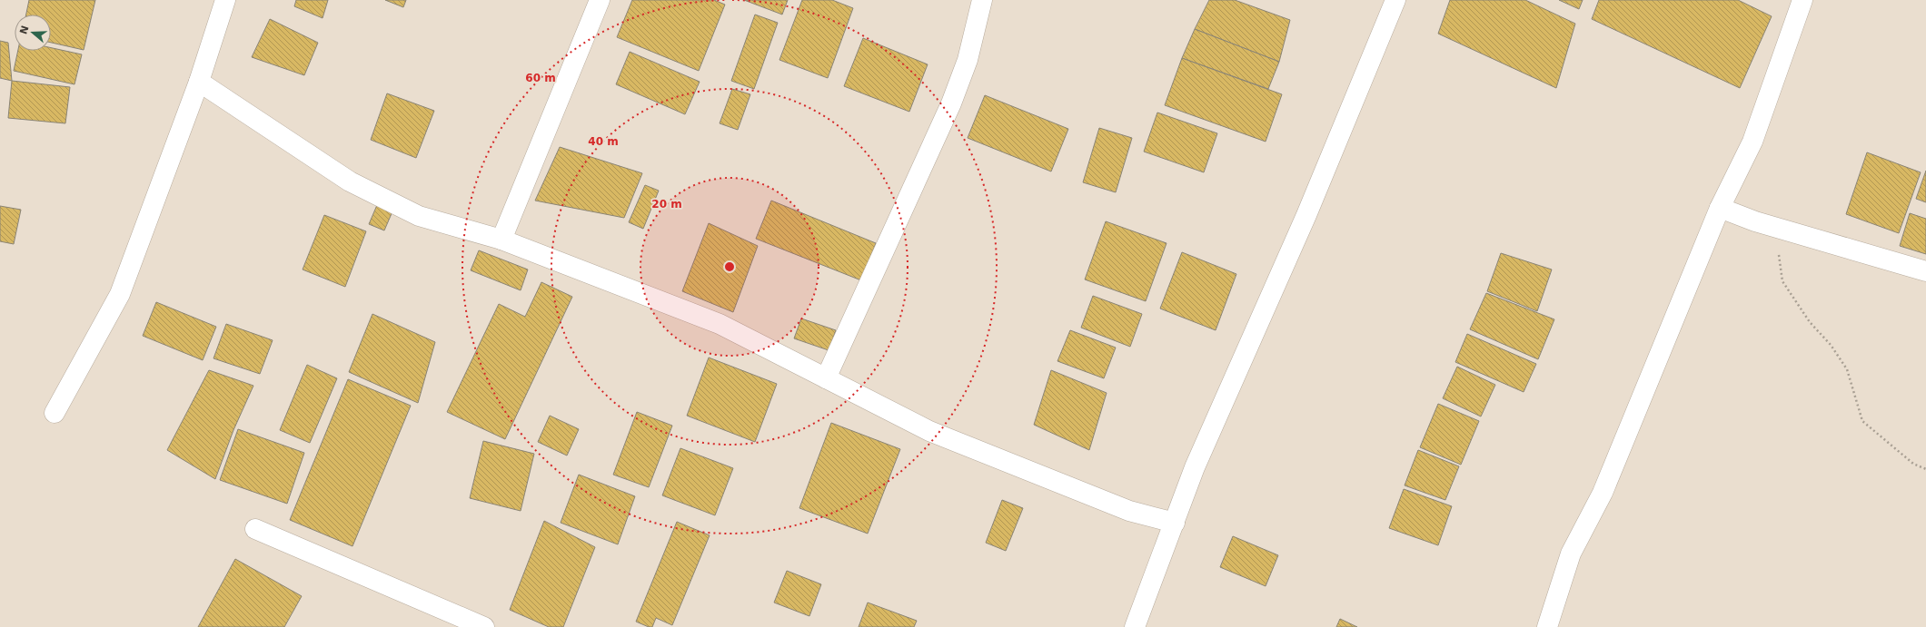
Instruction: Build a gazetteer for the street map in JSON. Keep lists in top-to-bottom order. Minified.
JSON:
{"north":"left","rings":["60 m","40 m","20 m"]}
